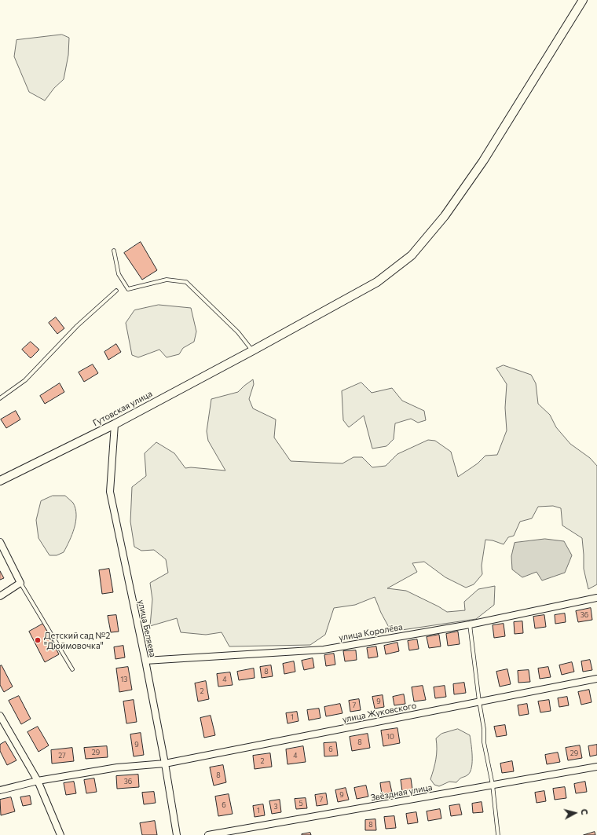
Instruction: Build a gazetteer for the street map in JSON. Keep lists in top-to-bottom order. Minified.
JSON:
{"streets":{"street":["Гутовская улица","улица Беляева","улица Королёва","улица Жуковского","Звёздная улица"]},"crossings":[["Гутовская улица","улица Беляева"],["улица Беляева","улица Королёва"],["улица Беляева","улица Жуковского"]],"places":["Детский сад №2 \"Дюймовочка\""],"house_numbers":["36","8","13","4","2","9","7","1","10","8","9","6","29","29","27","4","2","8","36","9","7","5","6","3","1","8"],"north":"right"}
